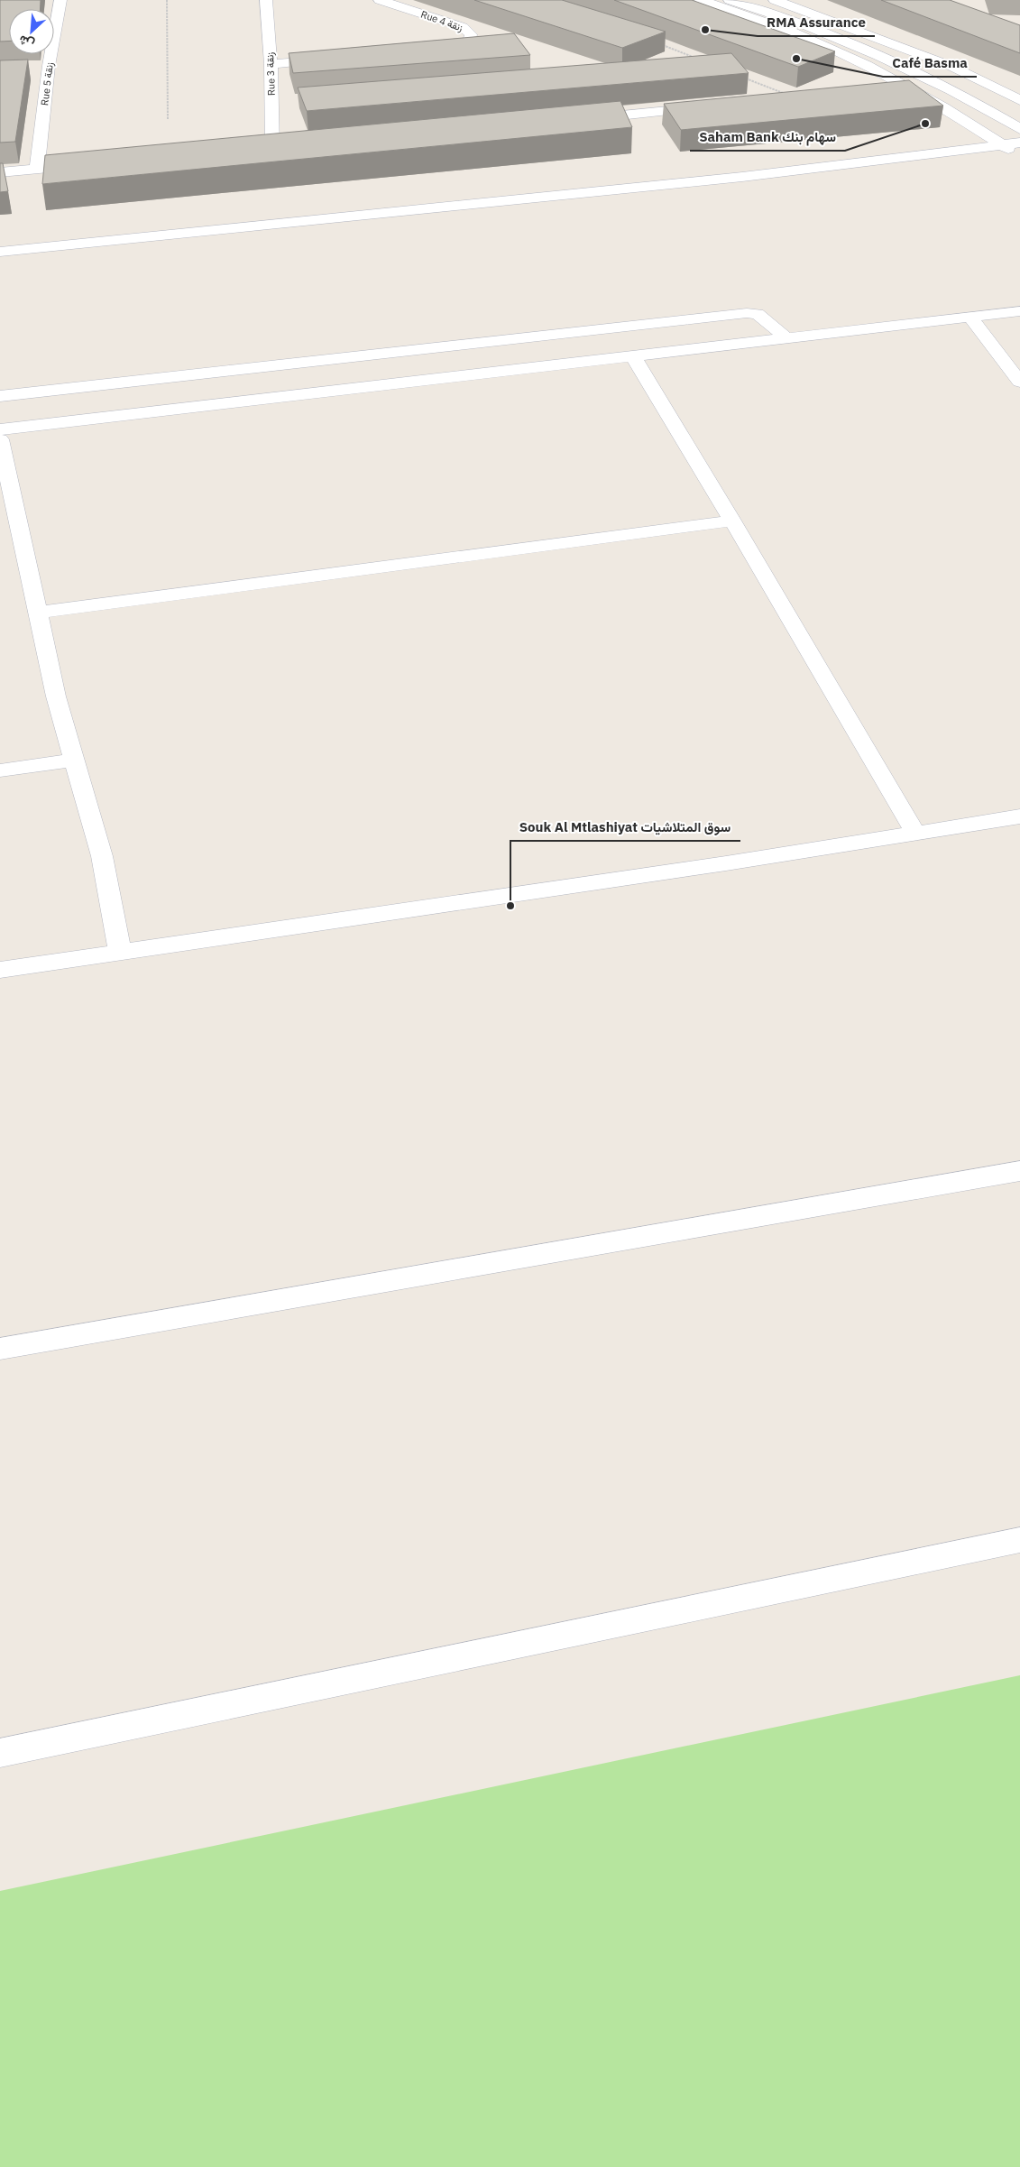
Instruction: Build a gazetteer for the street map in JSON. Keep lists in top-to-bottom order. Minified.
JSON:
{"streets":{"street":["Rue 4 زنقة","Rue 3 زنقة","Rue 5 زنقة"]},"places":["RMA Assurance","Café Basma","Saham Bank سهام بنك","Souk Al Mtlashiyat سوق المتلاشيات"],"north":"bottom left"}
